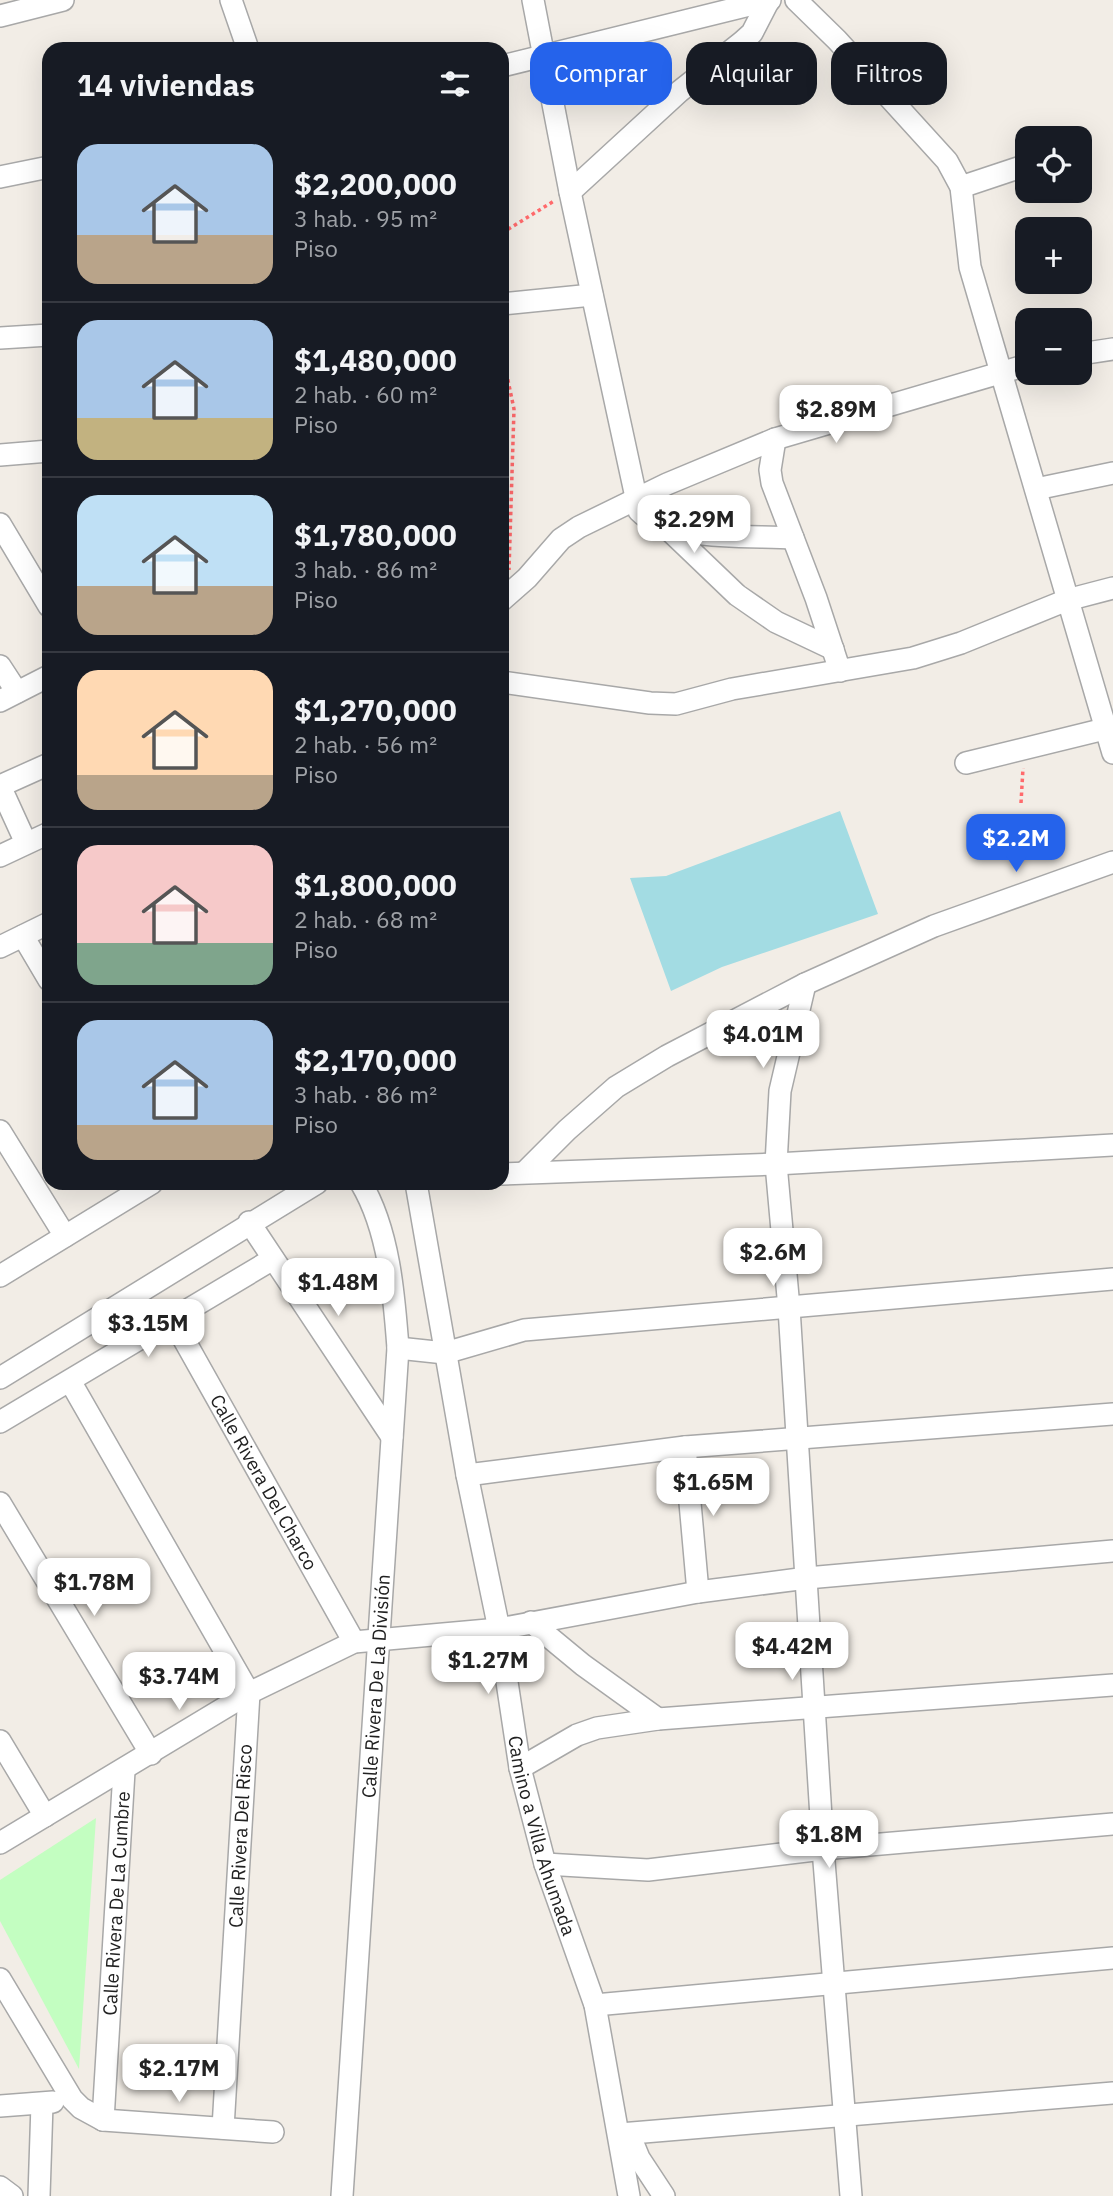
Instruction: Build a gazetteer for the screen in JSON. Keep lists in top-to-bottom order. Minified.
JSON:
{"streets":{"street":["Calle Rivera Del Charco","Calle Rivera De La División","Calle Rivera Del Risco","Camino a Villa Ahumada","Calle Rivera De La Cumbre"]},"page":{"chip":["Comprar","Alquilar","Filtros"],"heading":"14 viviendas","map_buttons":["+","−"],"list":[{"name":"$2,200,000","note":"3 hab. · 95 m² · Piso"},{"name":"$1,480,000","note":"2 hab. · 60 m² · Piso"},{"name":"$1,780,000","note":"3 hab. · 86 m² · Piso"},{"name":"$1,270,000","note":"2 hab. · 56 m² · Piso"},{"name":"$1,800,000","note":"2 hab. · 68 m² · Piso"},{"name":"$2,170,000","note":"3 hab. · 86 m² · Piso"}],"price":["$2.89M","$2.29M","$2.2M","$4.01M","$2.6M","$1.48M","$3.15M","$1.65M","$1.78M","$4.42M","$1.27M","$3.74M","$1.8M","$2.17M"]}}
